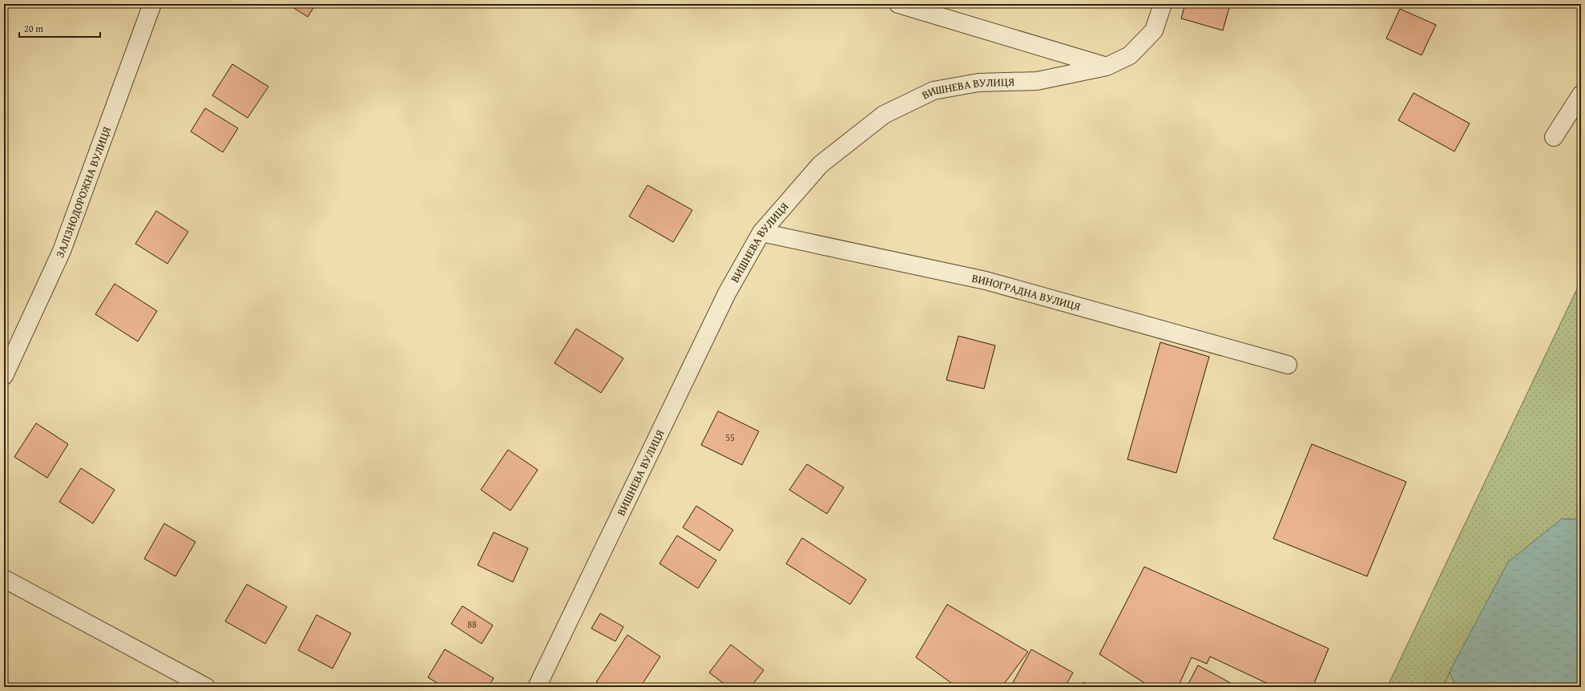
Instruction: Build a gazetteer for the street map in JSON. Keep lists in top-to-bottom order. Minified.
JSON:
{"streets":{"street":["ВИШНЕВА ВУЛИЦЯ","ЗАЛІЗНОДОРОЖНА ВУЛИЦЯ","ВИНОГРАДНА ВУЛИЦЯ"]},"crossings":[["ВИШНЕВА ВУЛИЦЯ","ВИНОГРАДНА ВУЛИЦЯ"]],"house_numbers":["55","88"],"scale_bar":"20 m"}
